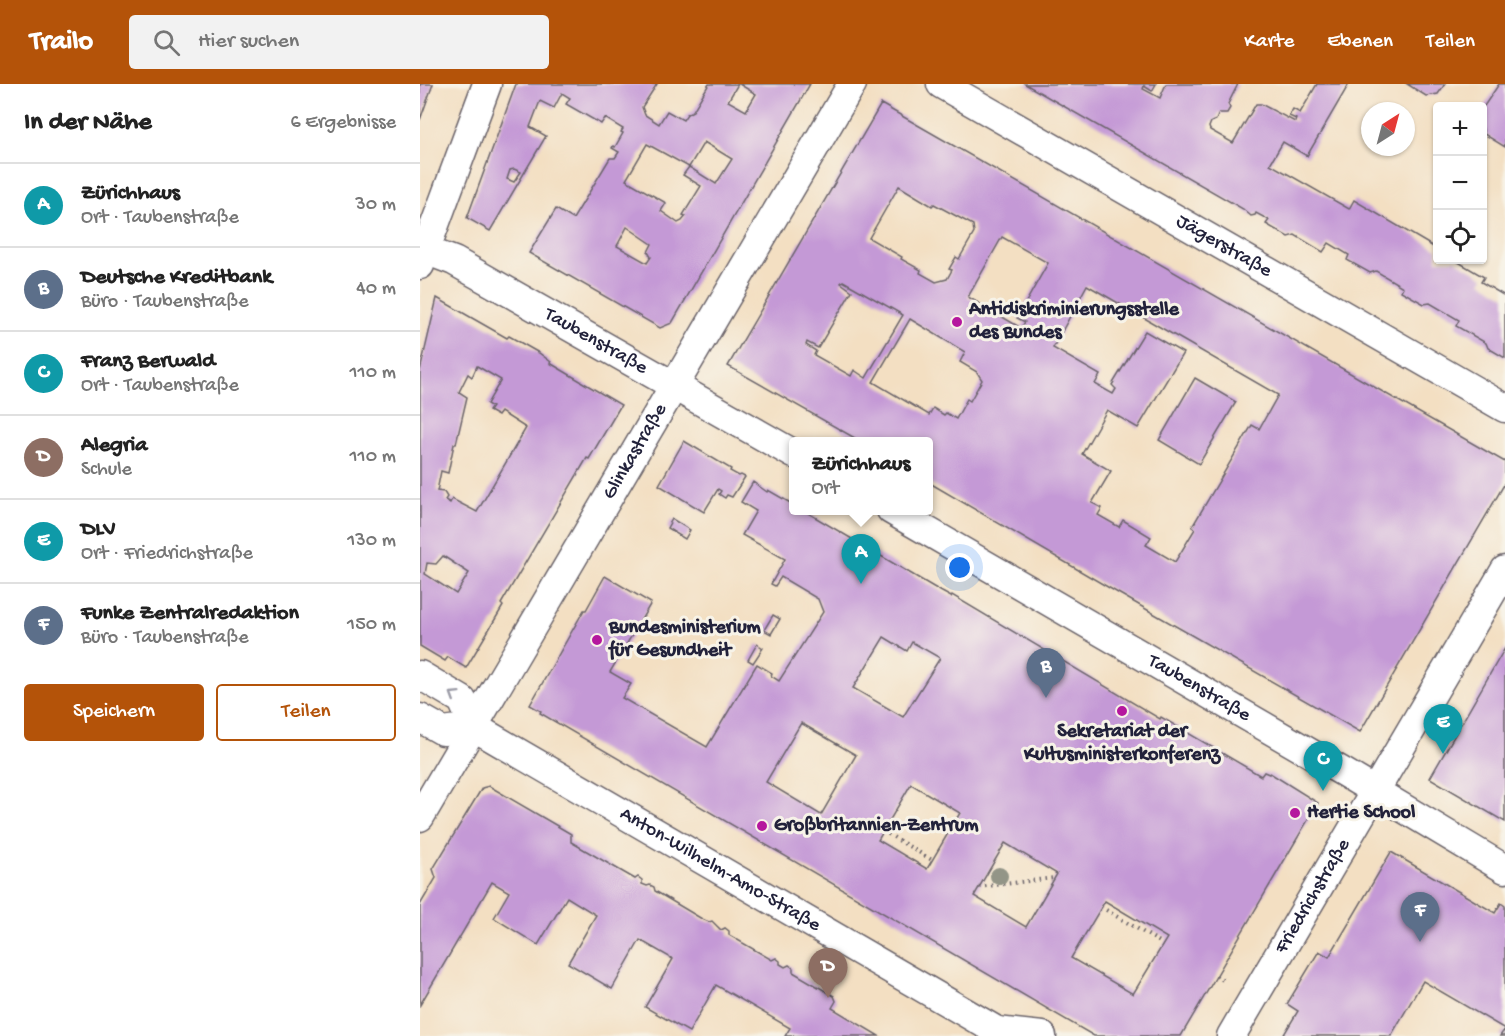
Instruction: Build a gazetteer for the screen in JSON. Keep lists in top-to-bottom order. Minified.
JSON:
{"streets":{"street":["Jägerstraße","Taubenstraße","Glinkastraße","Anton-Wilhelm-Amo-Straße","Friedrichstraße"]},"crossings":[["Taubenstraße","Glinkastraße"],["Taubenstraße","Friedrichstraße"],["Glinkastraße","Anton-Wilhelm-Amo-Straße"]],"places":["Antidiskriminierungsstelle des Bundes","Bundesministerium für Gesundheit","Sekretariat der Kultusministerkonferenz","Hertie School","Großbritannien-Zentrum"],"north":"top right","page":{"header":"Trailo","search":"Hier suchen","nav":["Karte","Ebenen","Teilen"],"heading":["In der Nähe","6 Ergebnisse"],"map_buttons":["+","−"],"list":[{"mark":"A","name":"Zürichhaus","note":"Ort · Taubenstraße","value":"30 m"},{"mark":"B","name":"Deutsche Kreditbank","note":"Büro · Taubenstraße","value":"40 m"},{"mark":"C","name":"Franz Berwald","note":"Ort · Taubenstraße","value":"110 m"},{"mark":"D","name":"Alegria","note":"Schule","value":"110 m"},{"mark":"E","name":"DLV","note":"Ort · Friedrichstraße","value":"130 m"},{"mark":"F","name":"Funke Zentralredaktion","note":"Büro · Taubenstraße","value":"150 m"}],"popup":["Zürichhaus","Ort"],"pins":["A","B","E","C","F","D"],"buttons":["Speichern","Teilen"]}}
